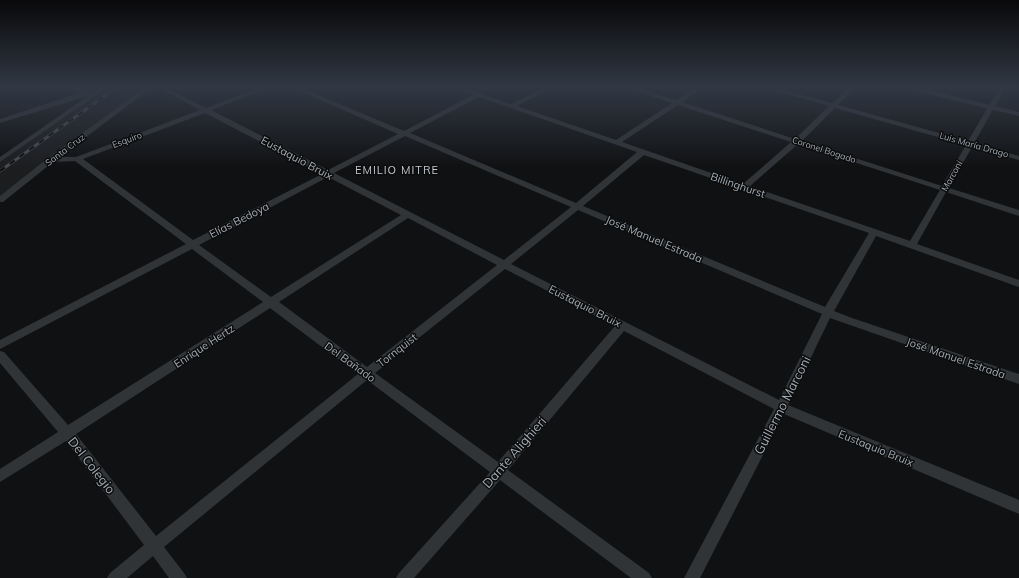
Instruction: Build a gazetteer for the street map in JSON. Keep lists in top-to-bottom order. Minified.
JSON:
{"streets":{"street":["Esquiro","Luis María Drago","Santa Cruz","Coronel Bogado","Eustaquio Bruix","Marconi","Billinghurst","Elías Bedoya","José Manuel Estrada","Enrique Hertz","Tornquist","Del Bañado","Guillermo Marconi","Dante Alighieri","Del Colegio"]},"crossings":[["Esquiro","Del Bañado"],["Luis María Drago","Marconi"],["Coronel Bogado","Marconi"],["Eustaquio Bruix","Elías Bedoya"],["Eustaquio Bruix","Enrique Hertz"],["Eustaquio Bruix","Tornquist"],["Eustaquio Bruix","Guillermo Marconi"],["Eustaquio Bruix","Dante Alighieri"],["Marconi","Billinghurst"],["Billinghurst","Tornquist"],["Billinghurst","Guillermo Marconi"],["Elías Bedoya","José Manuel Estrada"],["Elías Bedoya","Del Bañado"],["José Manuel Estrada","Tornquist"],["José Manuel Estrada","Guillermo Marconi"],["Enrique Hertz","Del Bañado"],["Enrique Hertz","Del Colegio"],["Tornquist","Del Bañado"],["Tornquist","Del Colegio"],["Del Bañado","Dante Alighieri"]],"districts":["EMILIO MITRE"]}
